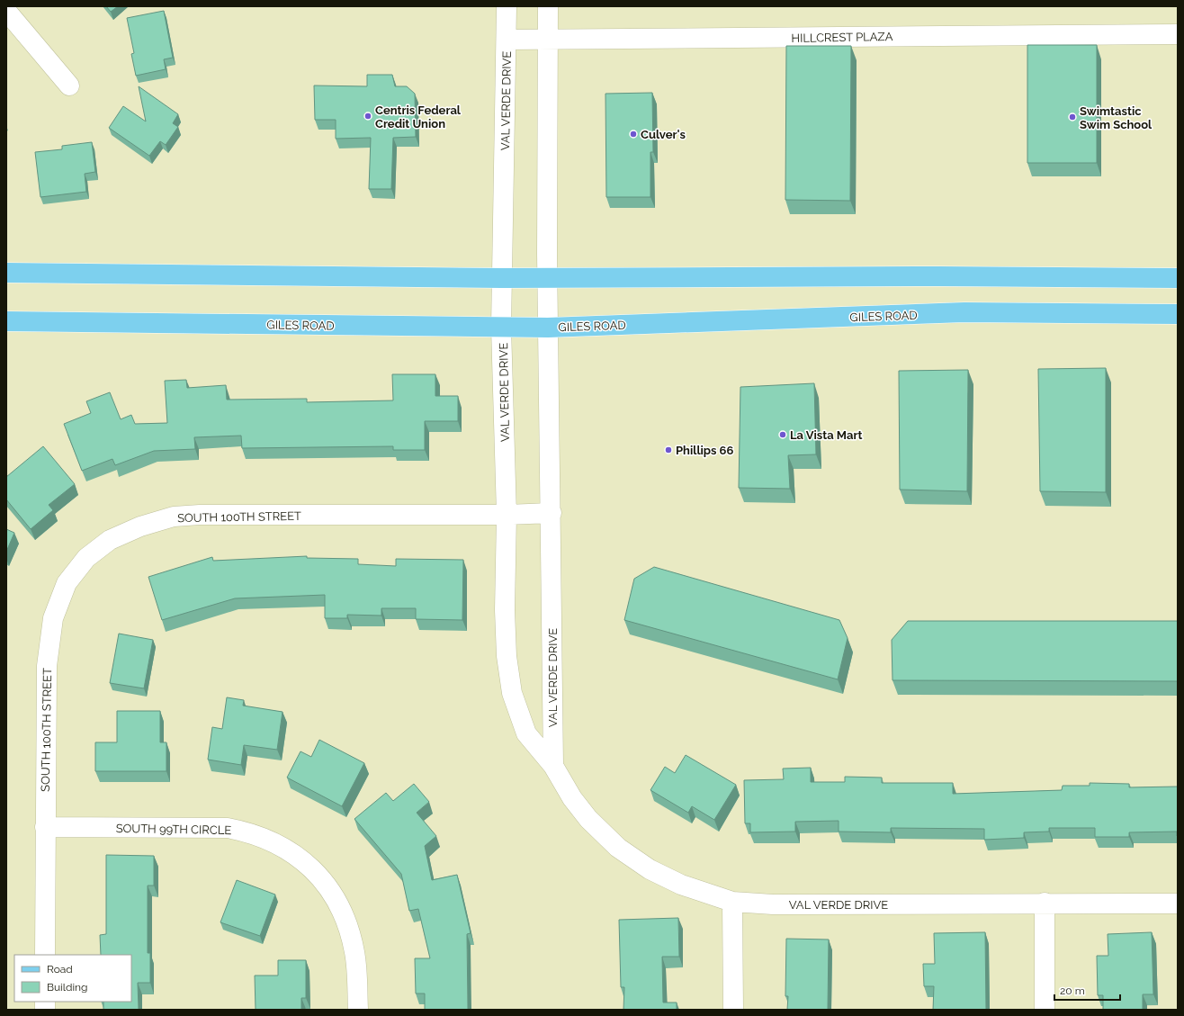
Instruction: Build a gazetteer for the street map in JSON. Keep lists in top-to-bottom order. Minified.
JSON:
{"streets":{"main road":["GILES ROAD"],"street":["HILLCREST PLAZA","VAL VERDE DRIVE","SOUTH 100TH STREET","SOUTH 99TH CIRCLE"]},"crossings":[["HILLCREST PLAZA","VAL VERDE DRIVE"],["VAL VERDE DRIVE","GILES ROAD"],["VAL VERDE DRIVE","SOUTH 100TH STREET"],["SOUTH 100TH STREET","SOUTH 99TH CIRCLE"]],"places":["Centris Federal Credit Union","Swimtastic Swim School","Culver's","La Vista Mart","Phillips 66"],"legend":["Road","Building"],"scale_bar":"20 m"}
